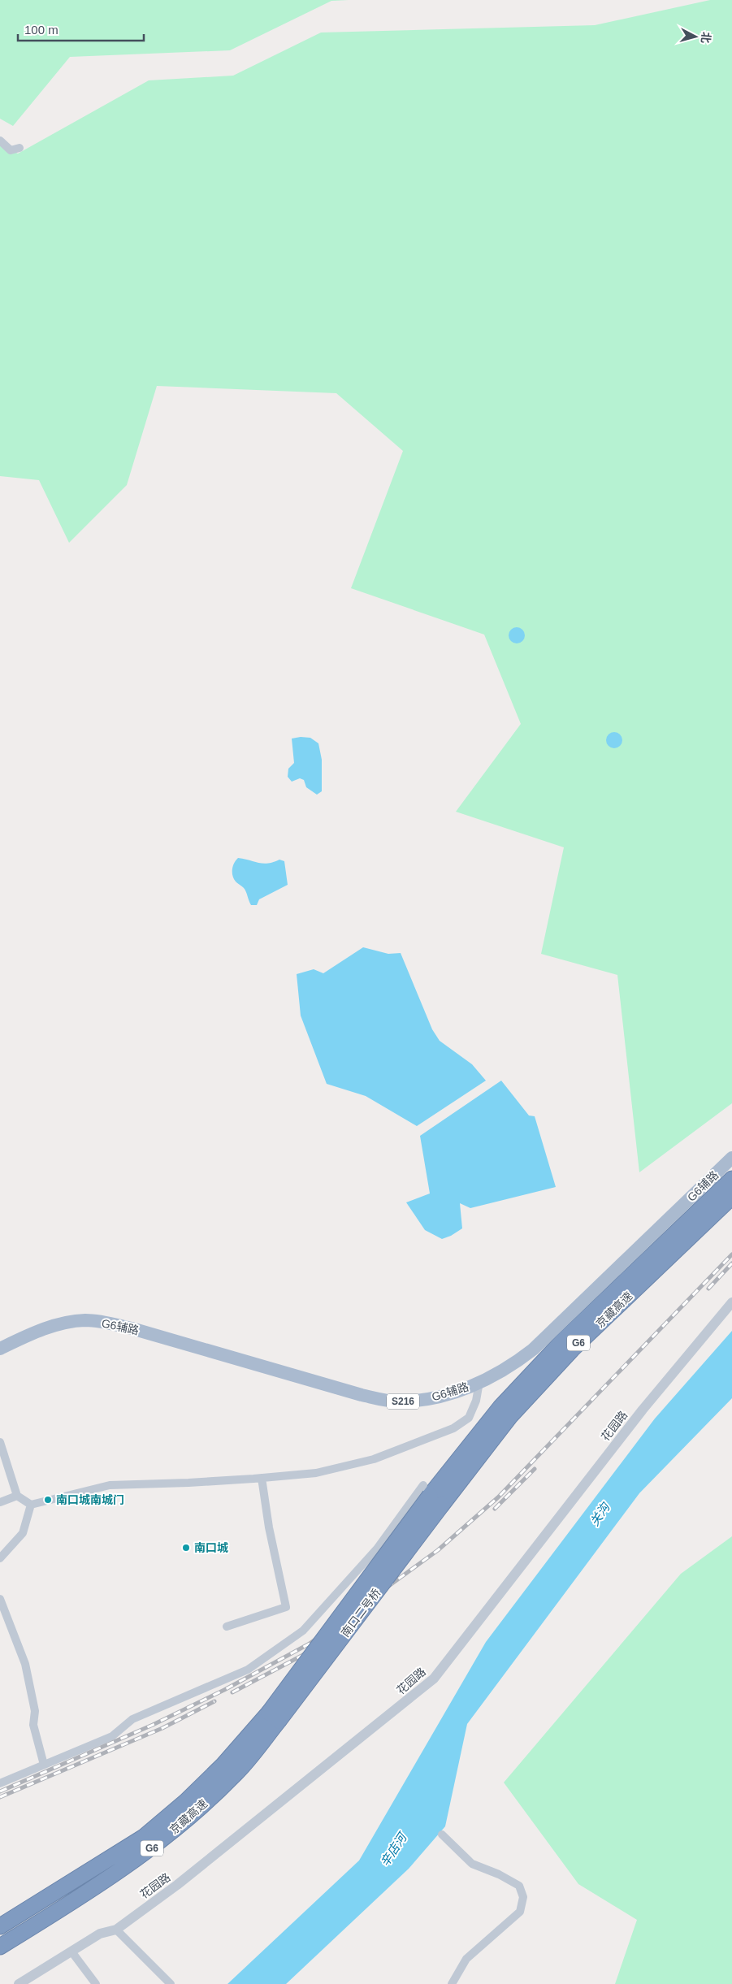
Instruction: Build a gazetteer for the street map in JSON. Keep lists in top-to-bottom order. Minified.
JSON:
{"streets":{"highway":["京藏高速","G6","南口二号桥"],"main road":["G6辅路","S216"],"street":["花园路"]},"crossings":[["京藏高速","南口二号桥"]],"water":["关沟","辛店河"],"places":["南口城南城门","南口城"],"scale_bar":"100 m","north":"right"}
